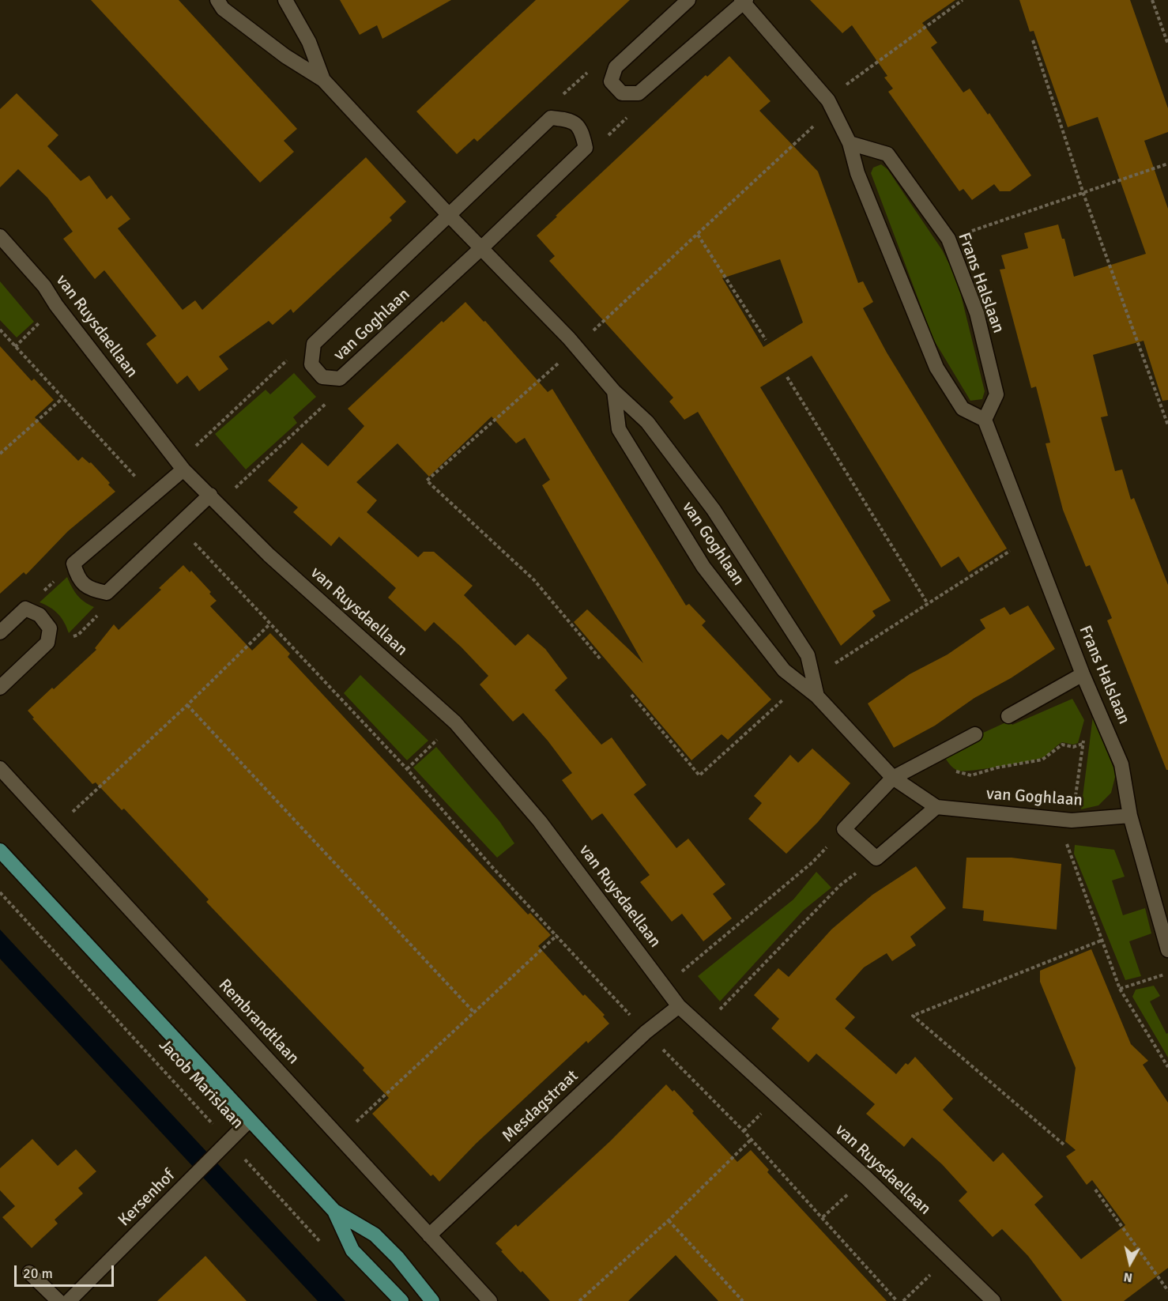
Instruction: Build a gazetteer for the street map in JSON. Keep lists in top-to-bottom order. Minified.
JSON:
{"streets":{"main road":["Jacob Marislaan"],"street":["Frans Halslaan","van Goghlaan","van Ruysdaellaan","Rembrandtlaan","Mesdagstraat","Kersenhof"]},"crossings":[["Frans Halslaan","van Goghlaan"],["van Ruysdaellaan","Mesdagstraat"],["Rembrandtlaan","Mesdagstraat"],["Jacob Marislaan","Kersenhof"]],"scale_bar":"20 m","north":"bottom"}
